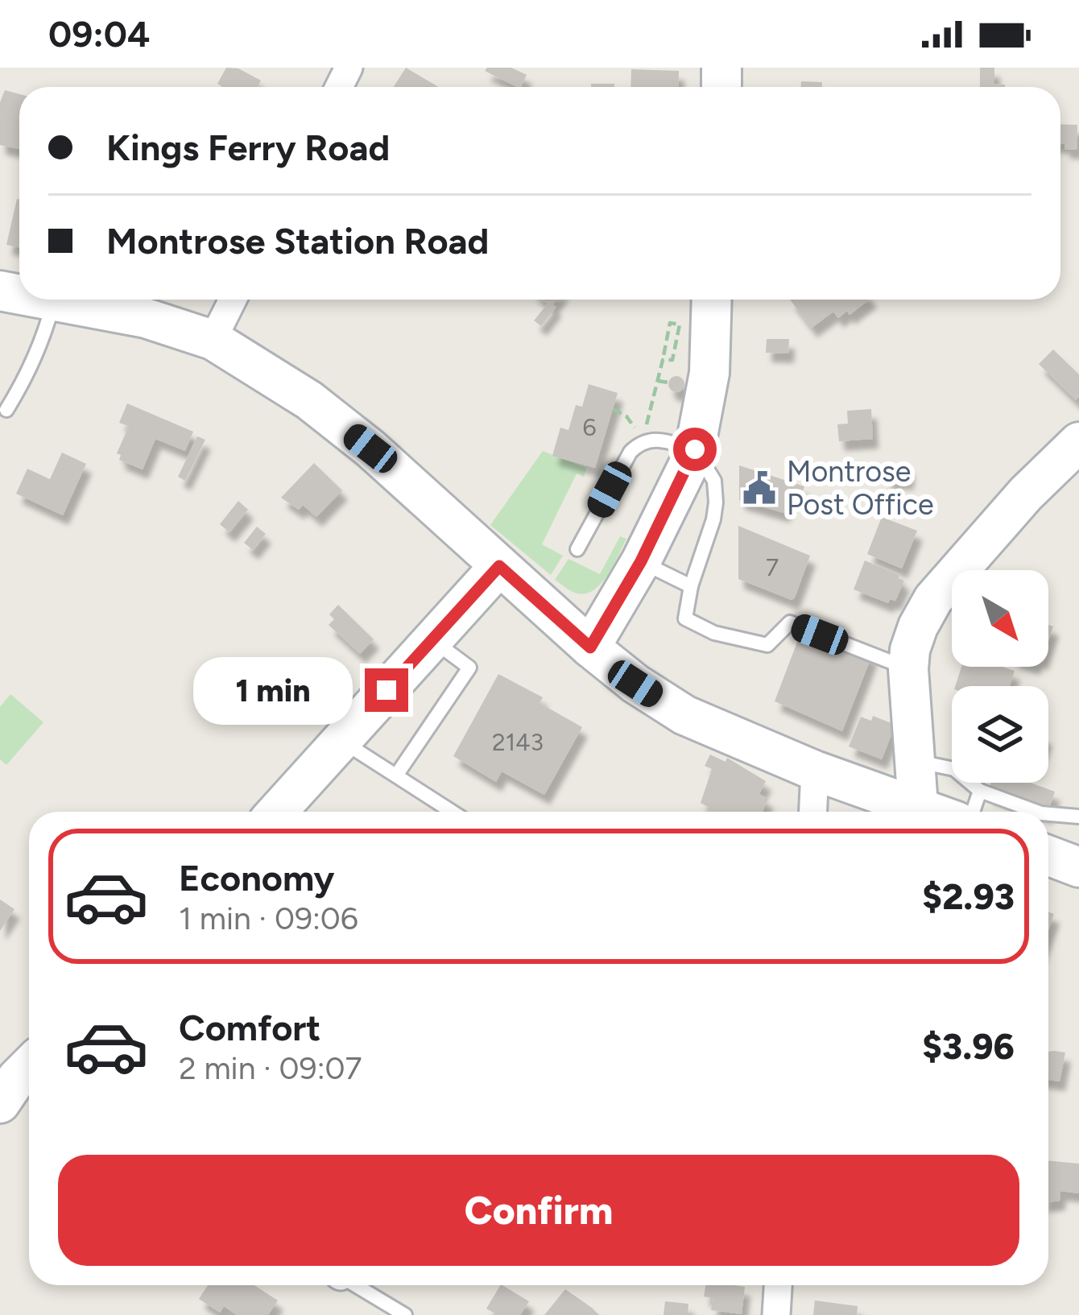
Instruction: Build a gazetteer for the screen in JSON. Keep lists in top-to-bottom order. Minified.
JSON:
{"places":{"public building":["Montrose Post Office"]},"house_numbers":["6","7","2143"],"north":"bottom right","page":{"status":"09:04","banner":["Kings Ferry Road","Montrose Station Road"],"bubble":"1 min","list":[{"name":"Economy","note":"1 min · 09:06","value":"$2.93"},{"name":"Comfort","note":"2 min · 09:07","value":"$3.96"}],"buttons":"Confirm"}}
